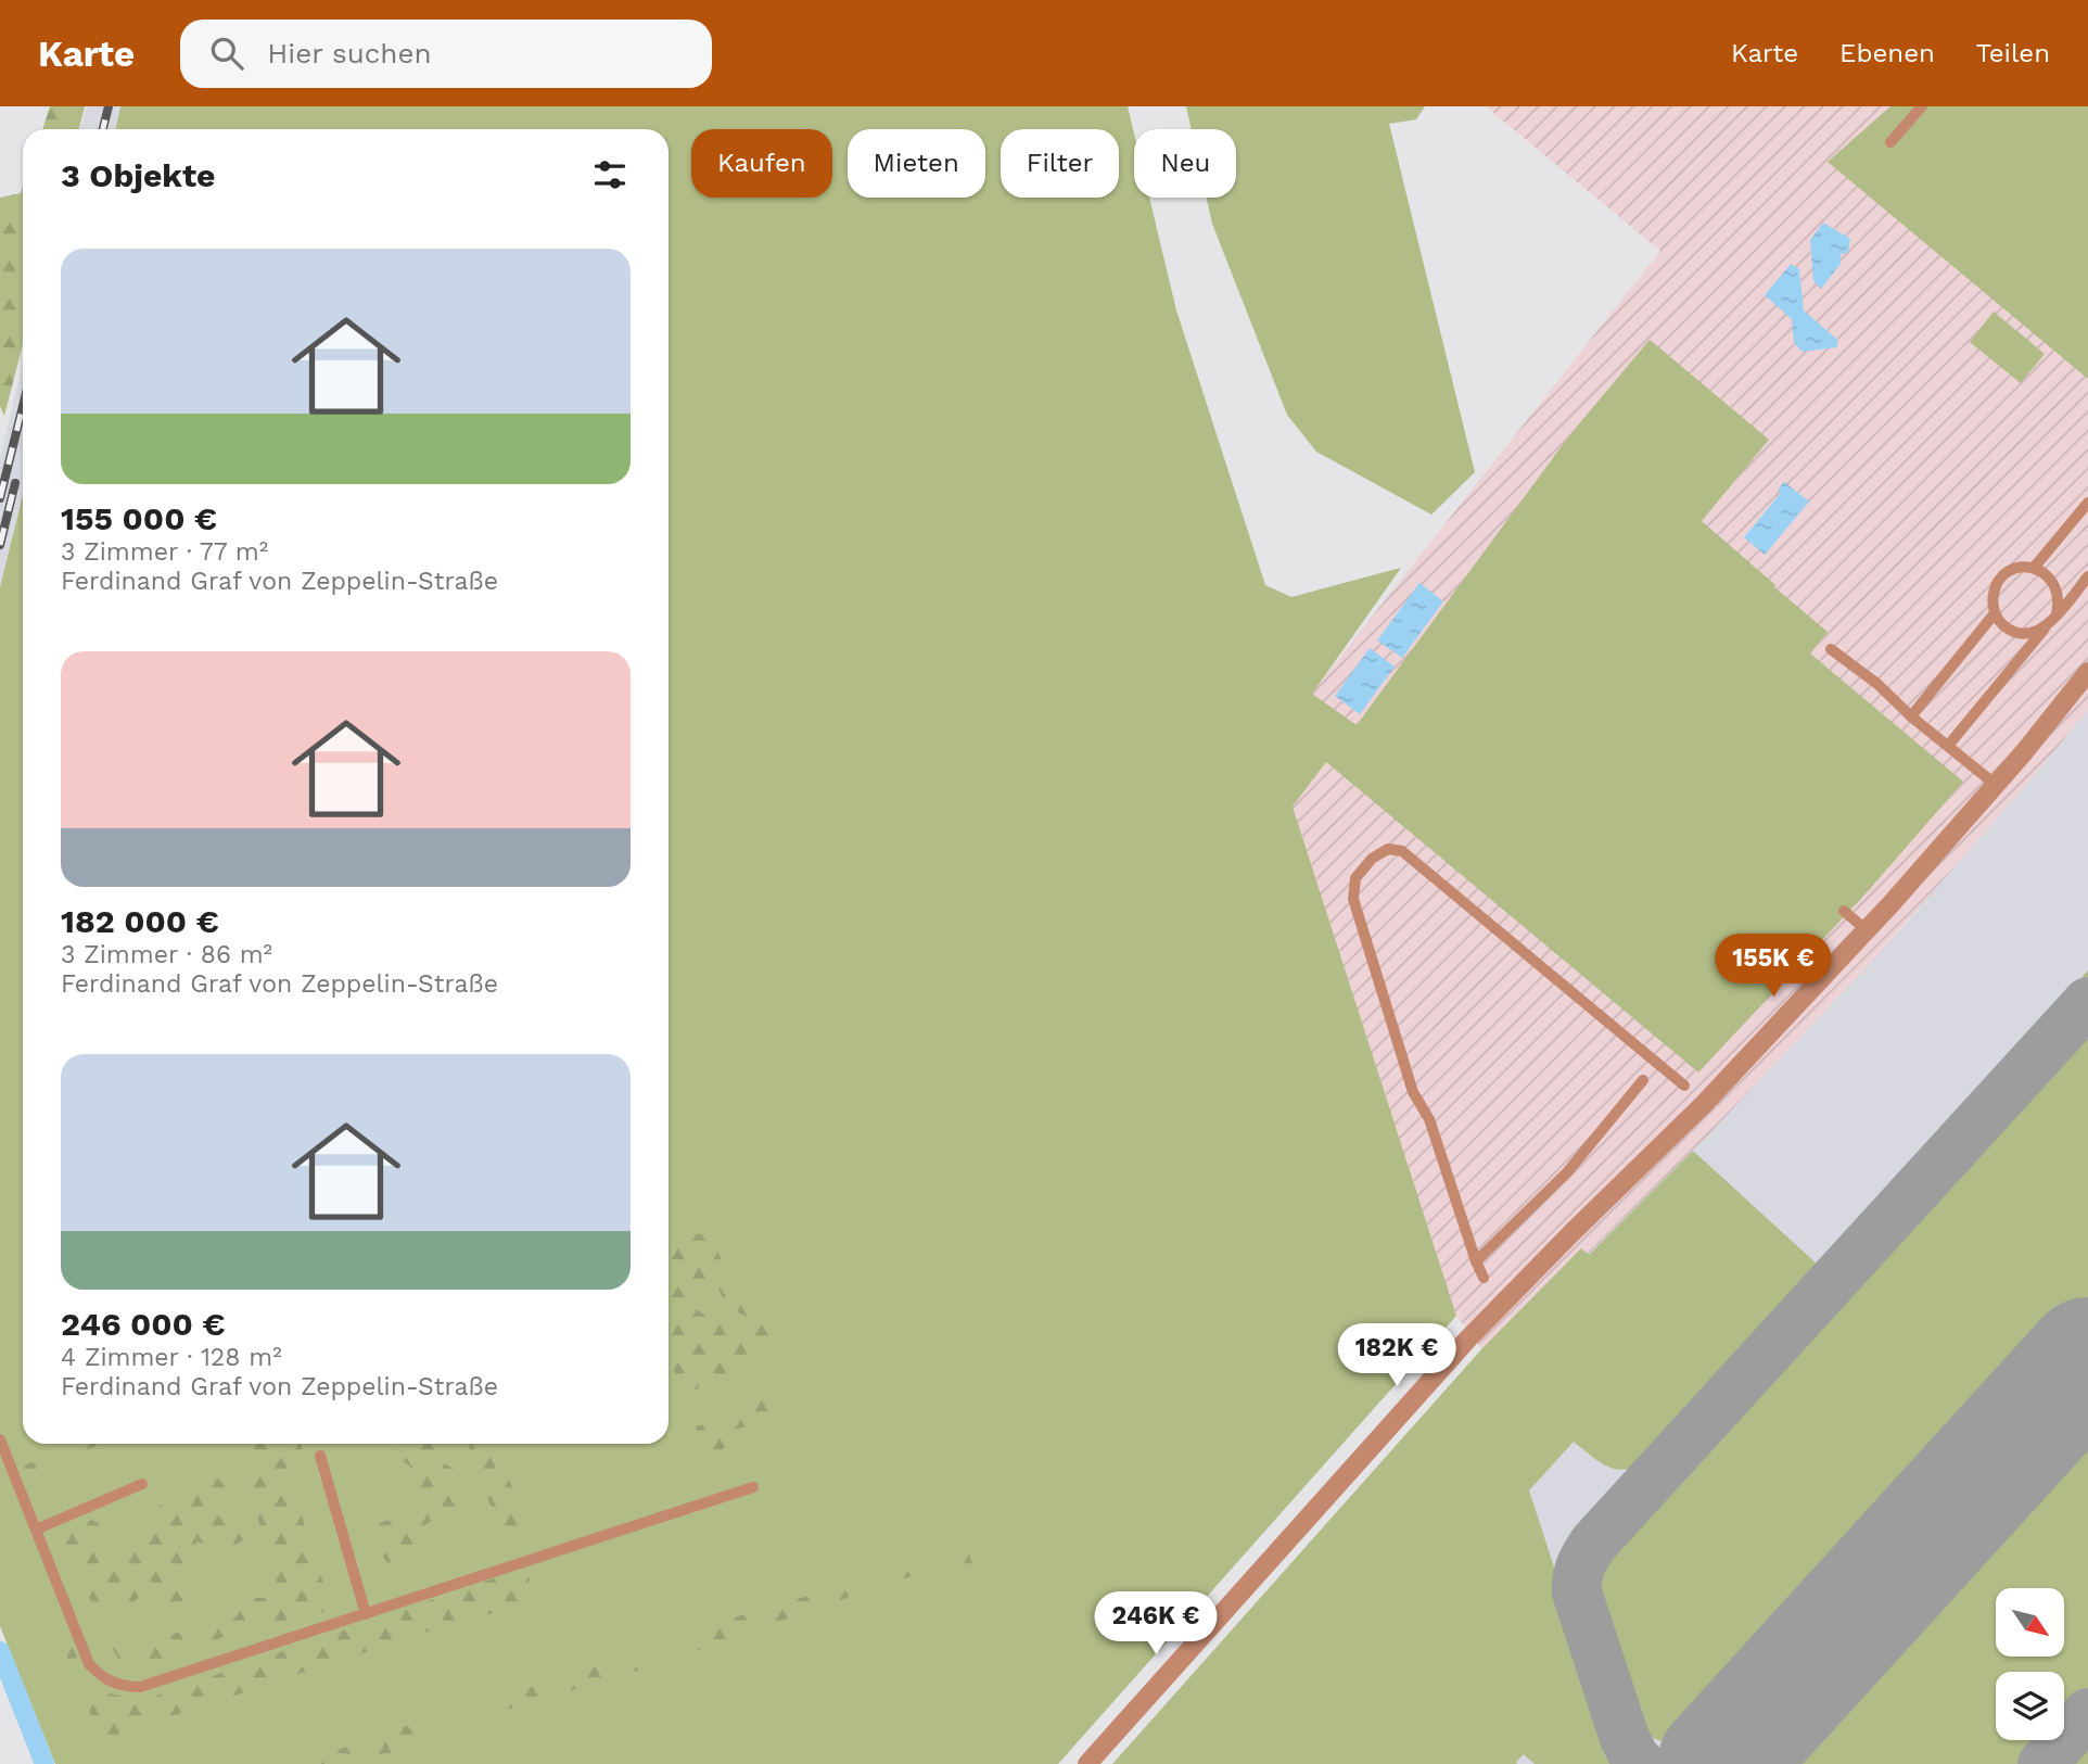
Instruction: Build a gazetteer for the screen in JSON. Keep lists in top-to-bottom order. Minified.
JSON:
{"north":"bottom right","page":{"header":"Karte","search":"Hier suchen","nav":["Karte","Ebenen","Teilen"],"chip":["Kaufen","Mieten","Filter","Neu"],"heading":"3 Objekte","list":[{"name":"155 000 €","note":"3 Zimmer · 77 m² · Ferdinand Graf von Zeppelin-Straße"},{"name":"182 000 €","note":"3 Zimmer · 86 m² · Ferdinand Graf von Zeppelin-Straße"},{"name":"246 000 €","note":"4 Zimmer · 128 m² · Ferdinand Graf von Zeppelin-Straße"}],"price":["155K €","182K €","246K €"]}}
